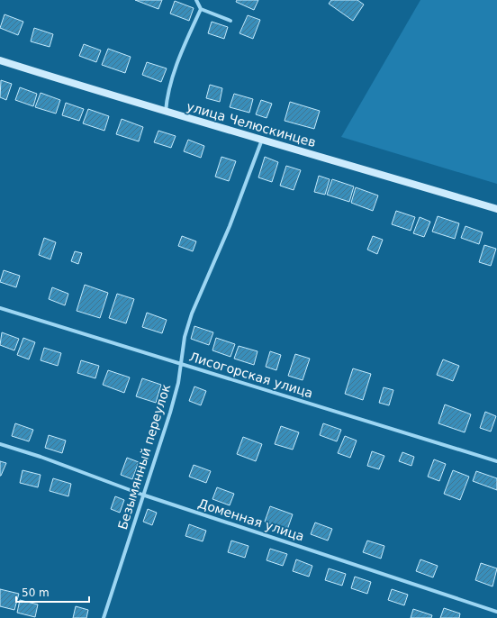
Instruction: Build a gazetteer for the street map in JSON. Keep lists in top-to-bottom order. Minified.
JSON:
{"streets":{"street":["улица Челюскинцев","Лисогорская улица","Безымянный переулок","Доменная улица"]},"crossings":[["улица Челюскинцев","Безымянный переулок"],["Лисогорская улица","Безымянный переулок"],["Безымянный переулок","Доменная улица"]],"scale_bar":"50 m"}
